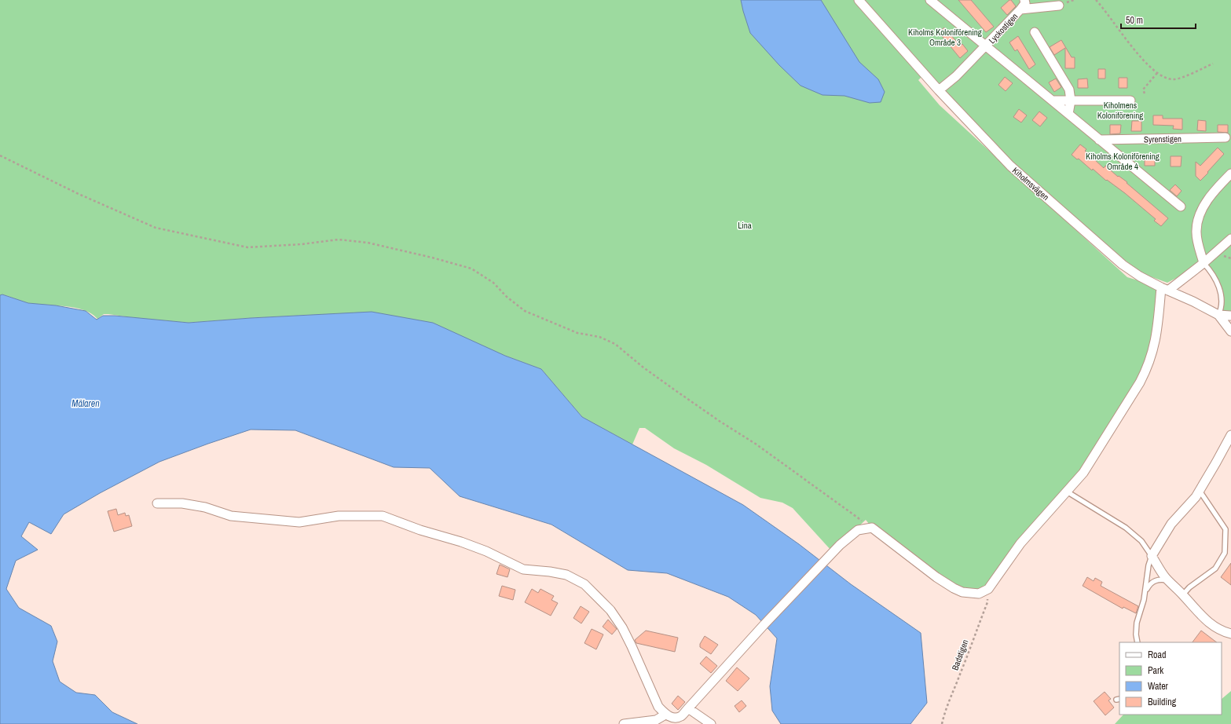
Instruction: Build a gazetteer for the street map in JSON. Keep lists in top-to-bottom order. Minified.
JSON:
{"streets":{"street":["Lyckostigen","Syrenstigen","Kiholmsvägen"],"path":["Badstigen"]},"crossings":[["Lyckostigen","Kiholmsvägen"]],"water":["Mälaren"],"parks":["Kiholms Koloniförening Område 3","Kiholmens Koloniförening","Kiholms Koloniförening Område 4","Lina"],"legend":["Road","Park","Water","Building"],"scale_bar":"50 m"}
